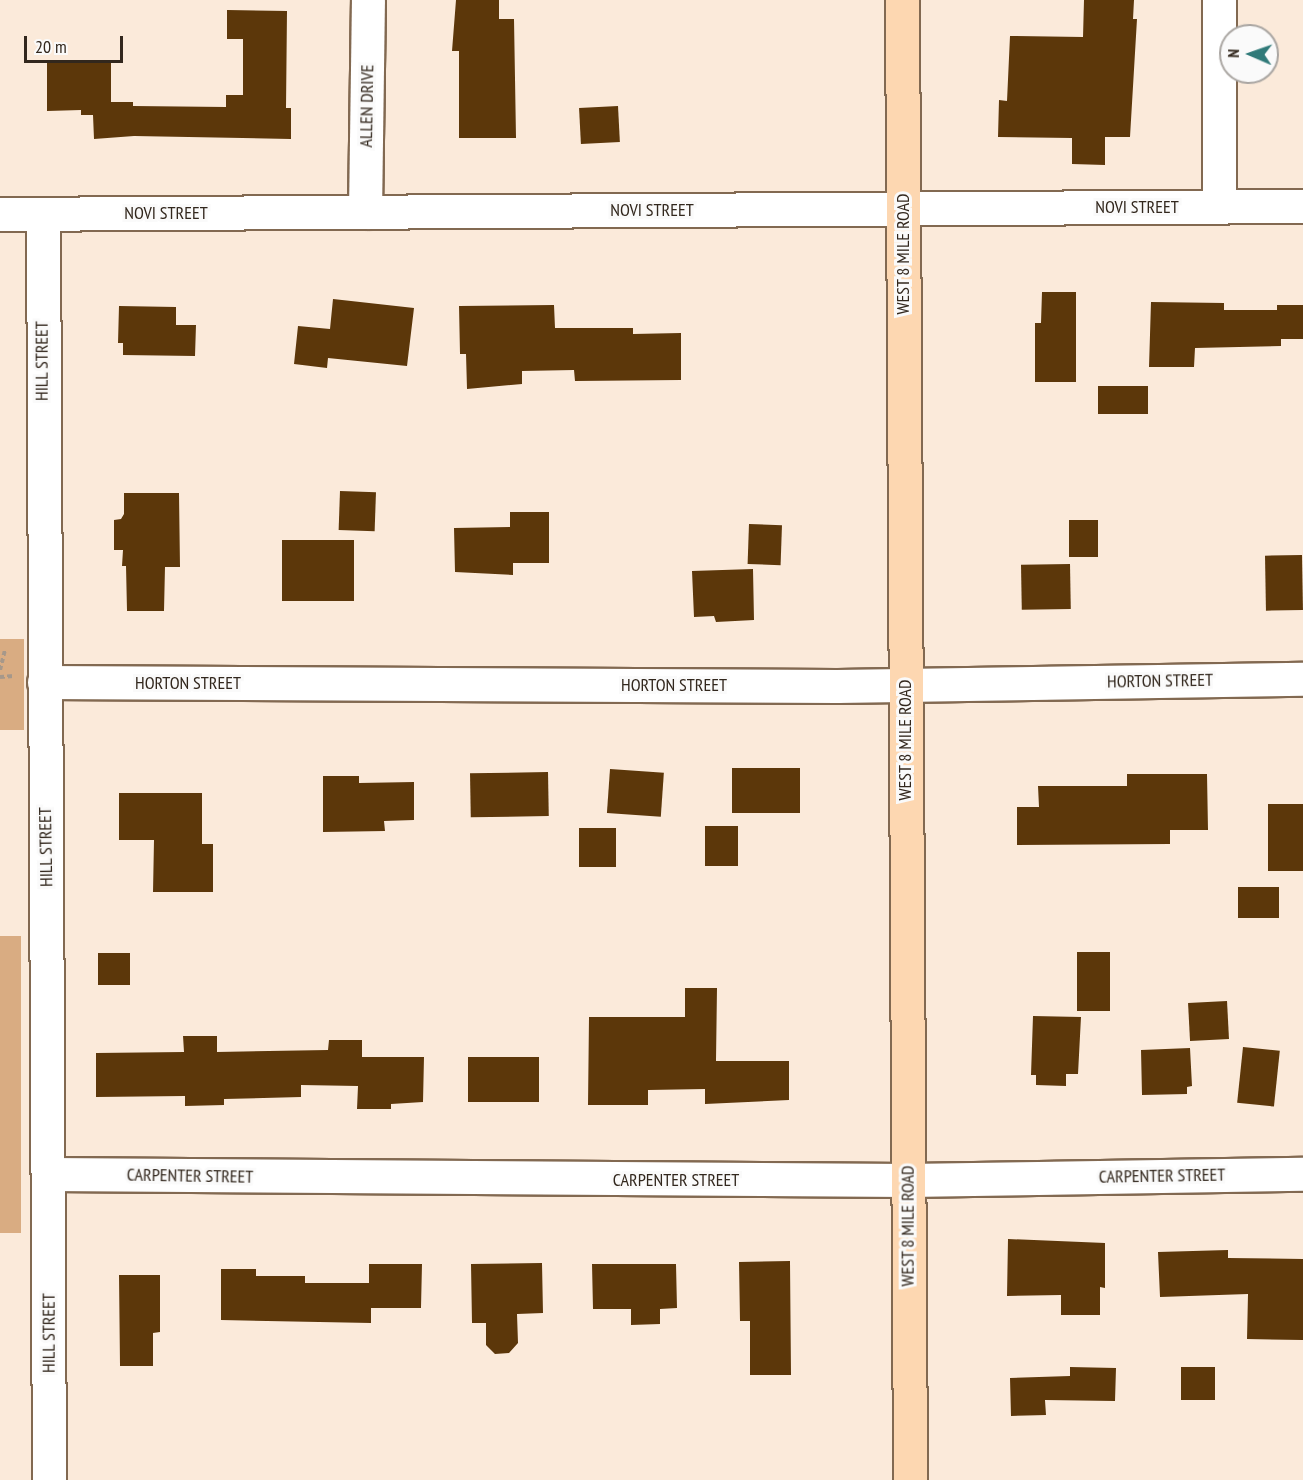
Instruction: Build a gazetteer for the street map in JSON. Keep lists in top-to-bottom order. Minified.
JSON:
{"streets":{"main road":["WEST 8 MILE ROAD"],"street":["ALLEN DRIVE","NOVI STREET","HILL STREET","HORTON STREET","CARPENTER STREET"]},"crossings":[["ALLEN DRIVE","NOVI STREET"],["NOVI STREET","WEST 8 MILE ROAD"],["NOVI STREET","HILL STREET"],["WEST 8 MILE ROAD","HORTON STREET"],["WEST 8 MILE ROAD","CARPENTER STREET"],["HILL STREET","HORTON STREET"],["HILL STREET","CARPENTER STREET"]],"scale_bar":"20 m","north":"left"}
